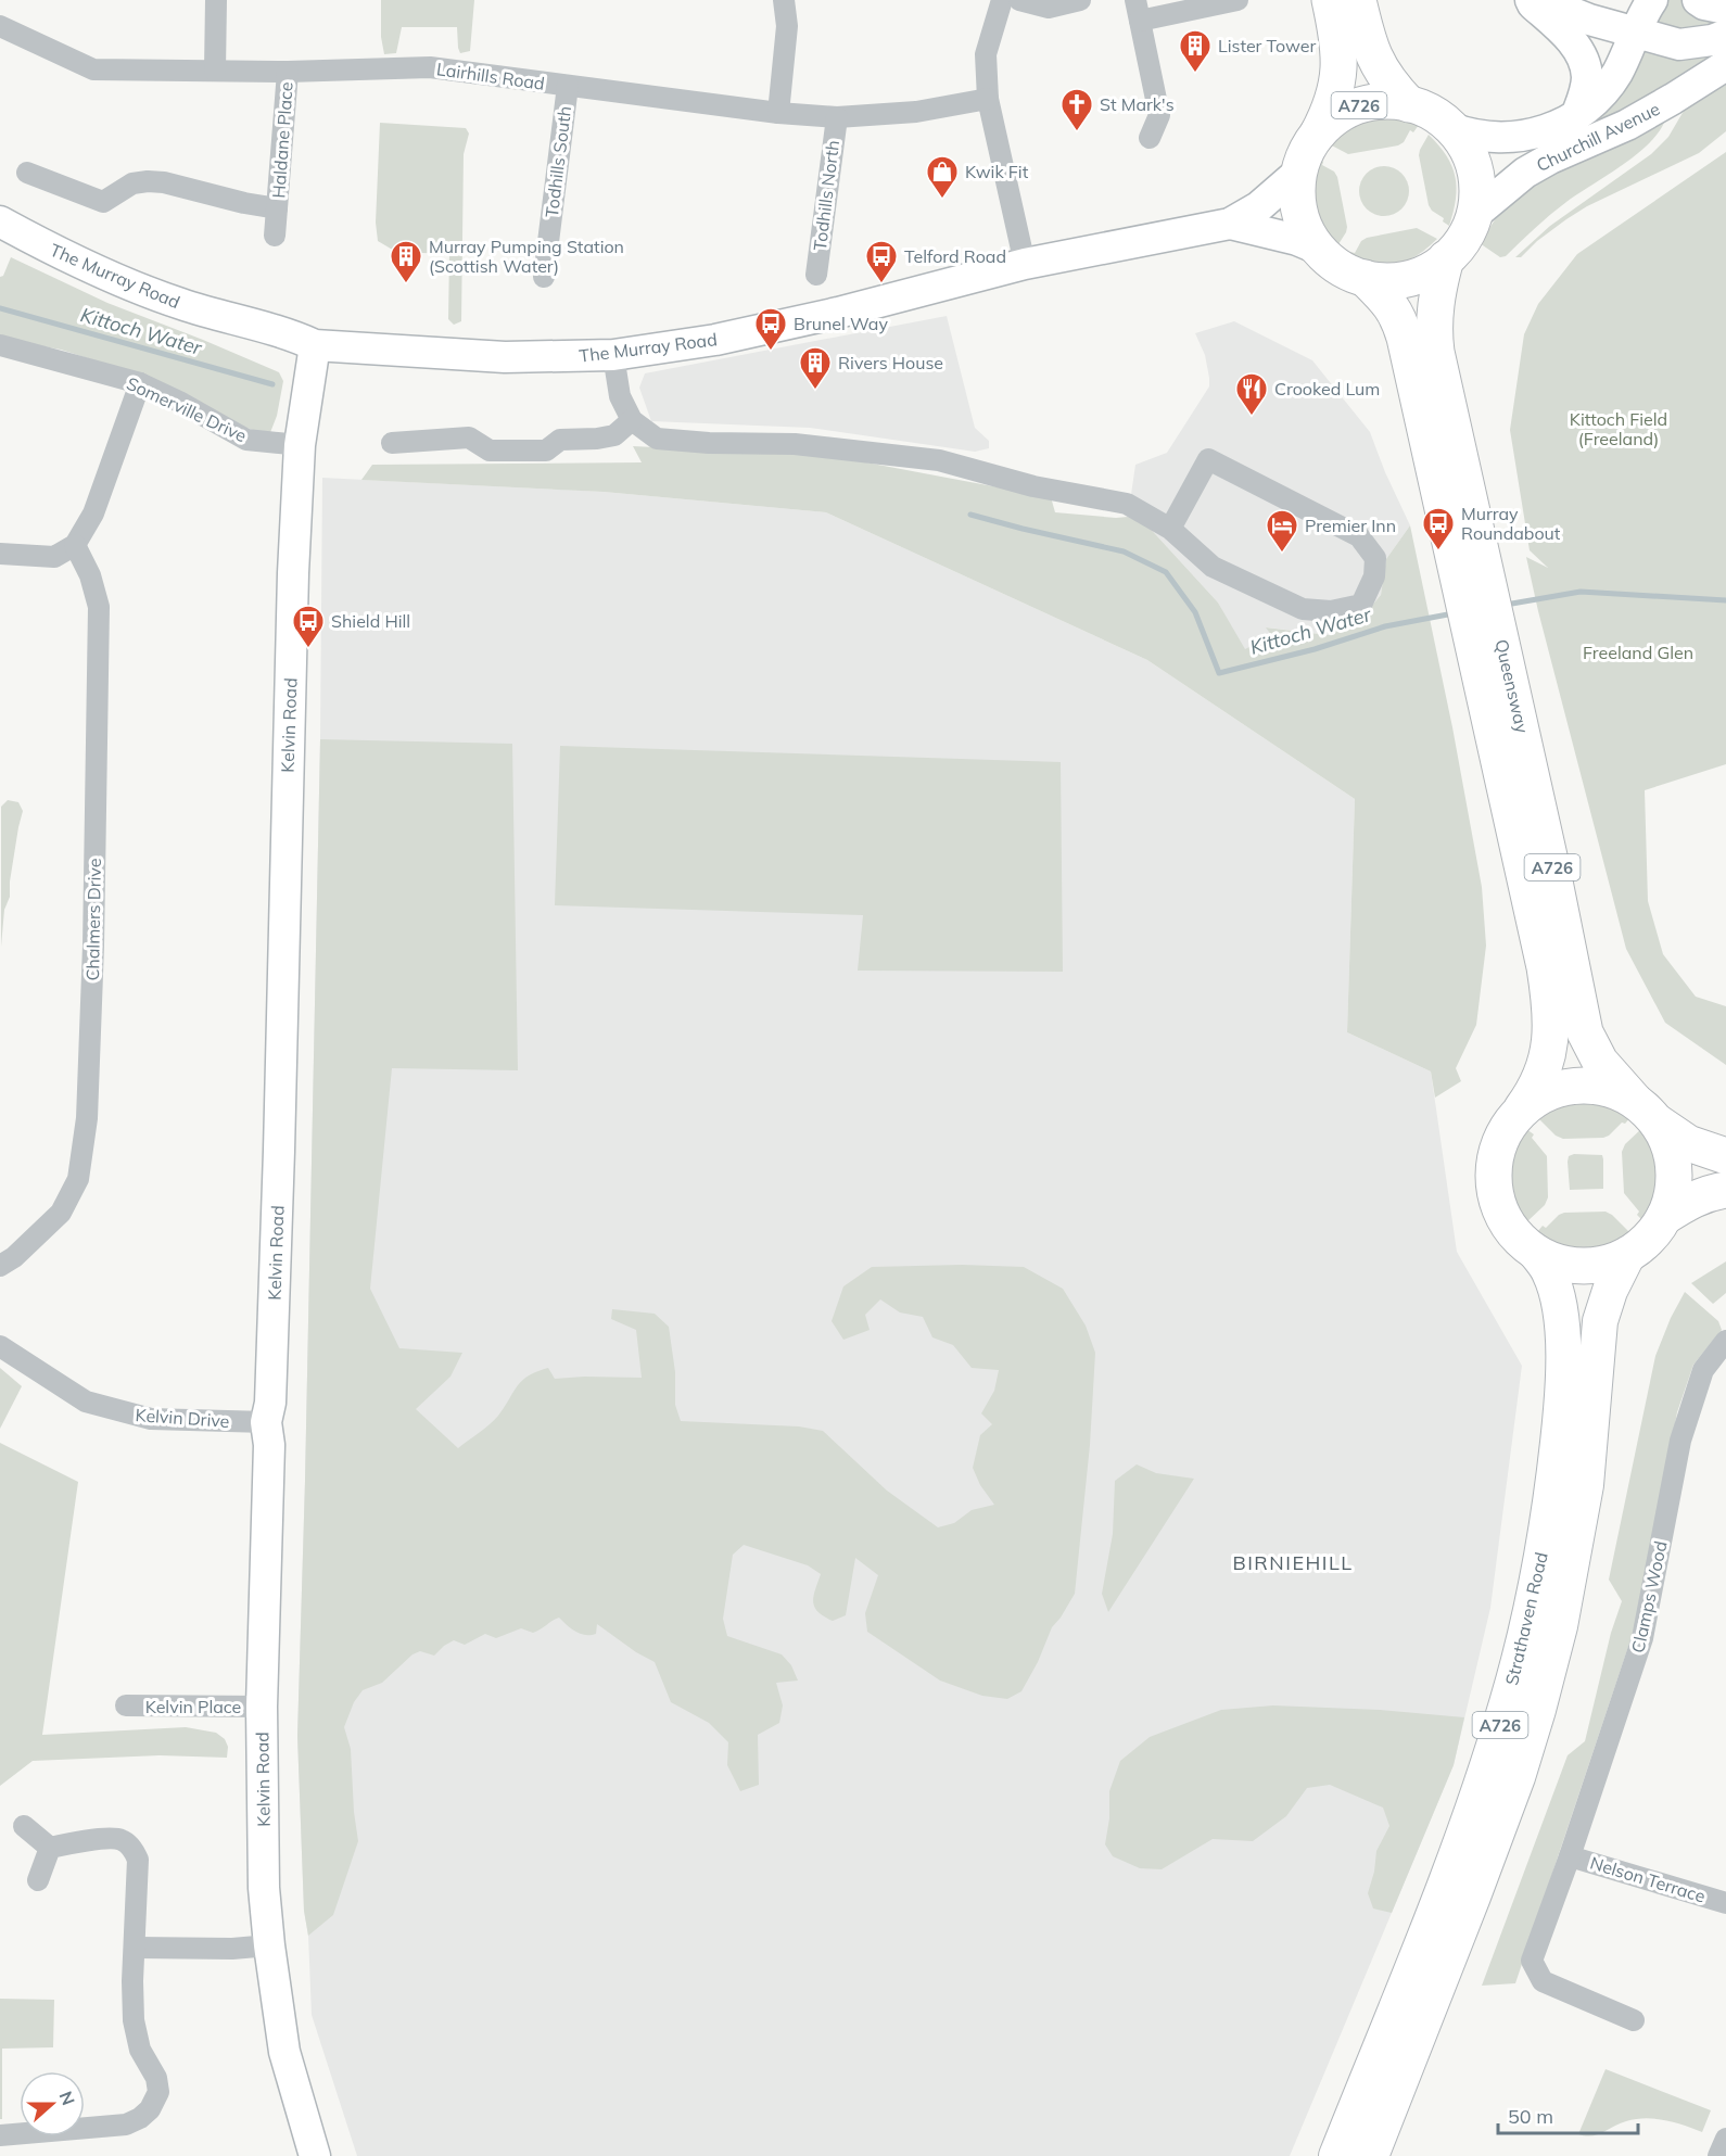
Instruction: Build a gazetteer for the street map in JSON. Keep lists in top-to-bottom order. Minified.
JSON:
{"streets":{"highway":["A726","Queensway"],"main road":["Strathaven Road"],"street":["Lairhills Road","Churchill Avenue","Haldane Place","Todhills South","Todhills North","The Murray Road","Somerville Drive","Kelvin Road","Chalmers Drive","Kelvin Drive","Clamps Wood","Kelvin Place","Nelson Terrace"]},"crossings":[["Lairhills Road","Haldane Place"],["Lairhills Road","Todhills South"],["Lairhills Road","Todhills North"],["A726","Churchill Avenue"],["A726","The Murray Road"],["A726","Queensway"],["A726","Strathaven Road"],["Churchill Avenue","The Murray Road"],["Churchill Avenue","Queensway"],["The Murray Road","Queensway"],["The Murray Road","Kelvin Road"],["Somerville Drive","Kelvin Road"],["Queensway","Strathaven Road"],["Kelvin Road","Kelvin Drive"],["Kelvin Road","Kelvin Place"],["Clamps Wood","Nelson Terrace"]],"districts":["BIRNIEHILL"],"water":["Kittoch Water"],"parks":["Kittoch Field (Freeland)","Freeland Glen"],"places":{"building":["Lister Tower","Murray Pumping Station (Scottish Water)","Rivers House"],"church":["St Mark's"],"shop":["Kwik Fit"],"bus stop":["Telford Road","Brunel Way","Murray Roundabout","Shield Hill"],"restaurant":["Crooked Lum"],"hotel":["Premier Inn"]},"scale_bar":"50 m","north":"right"}
